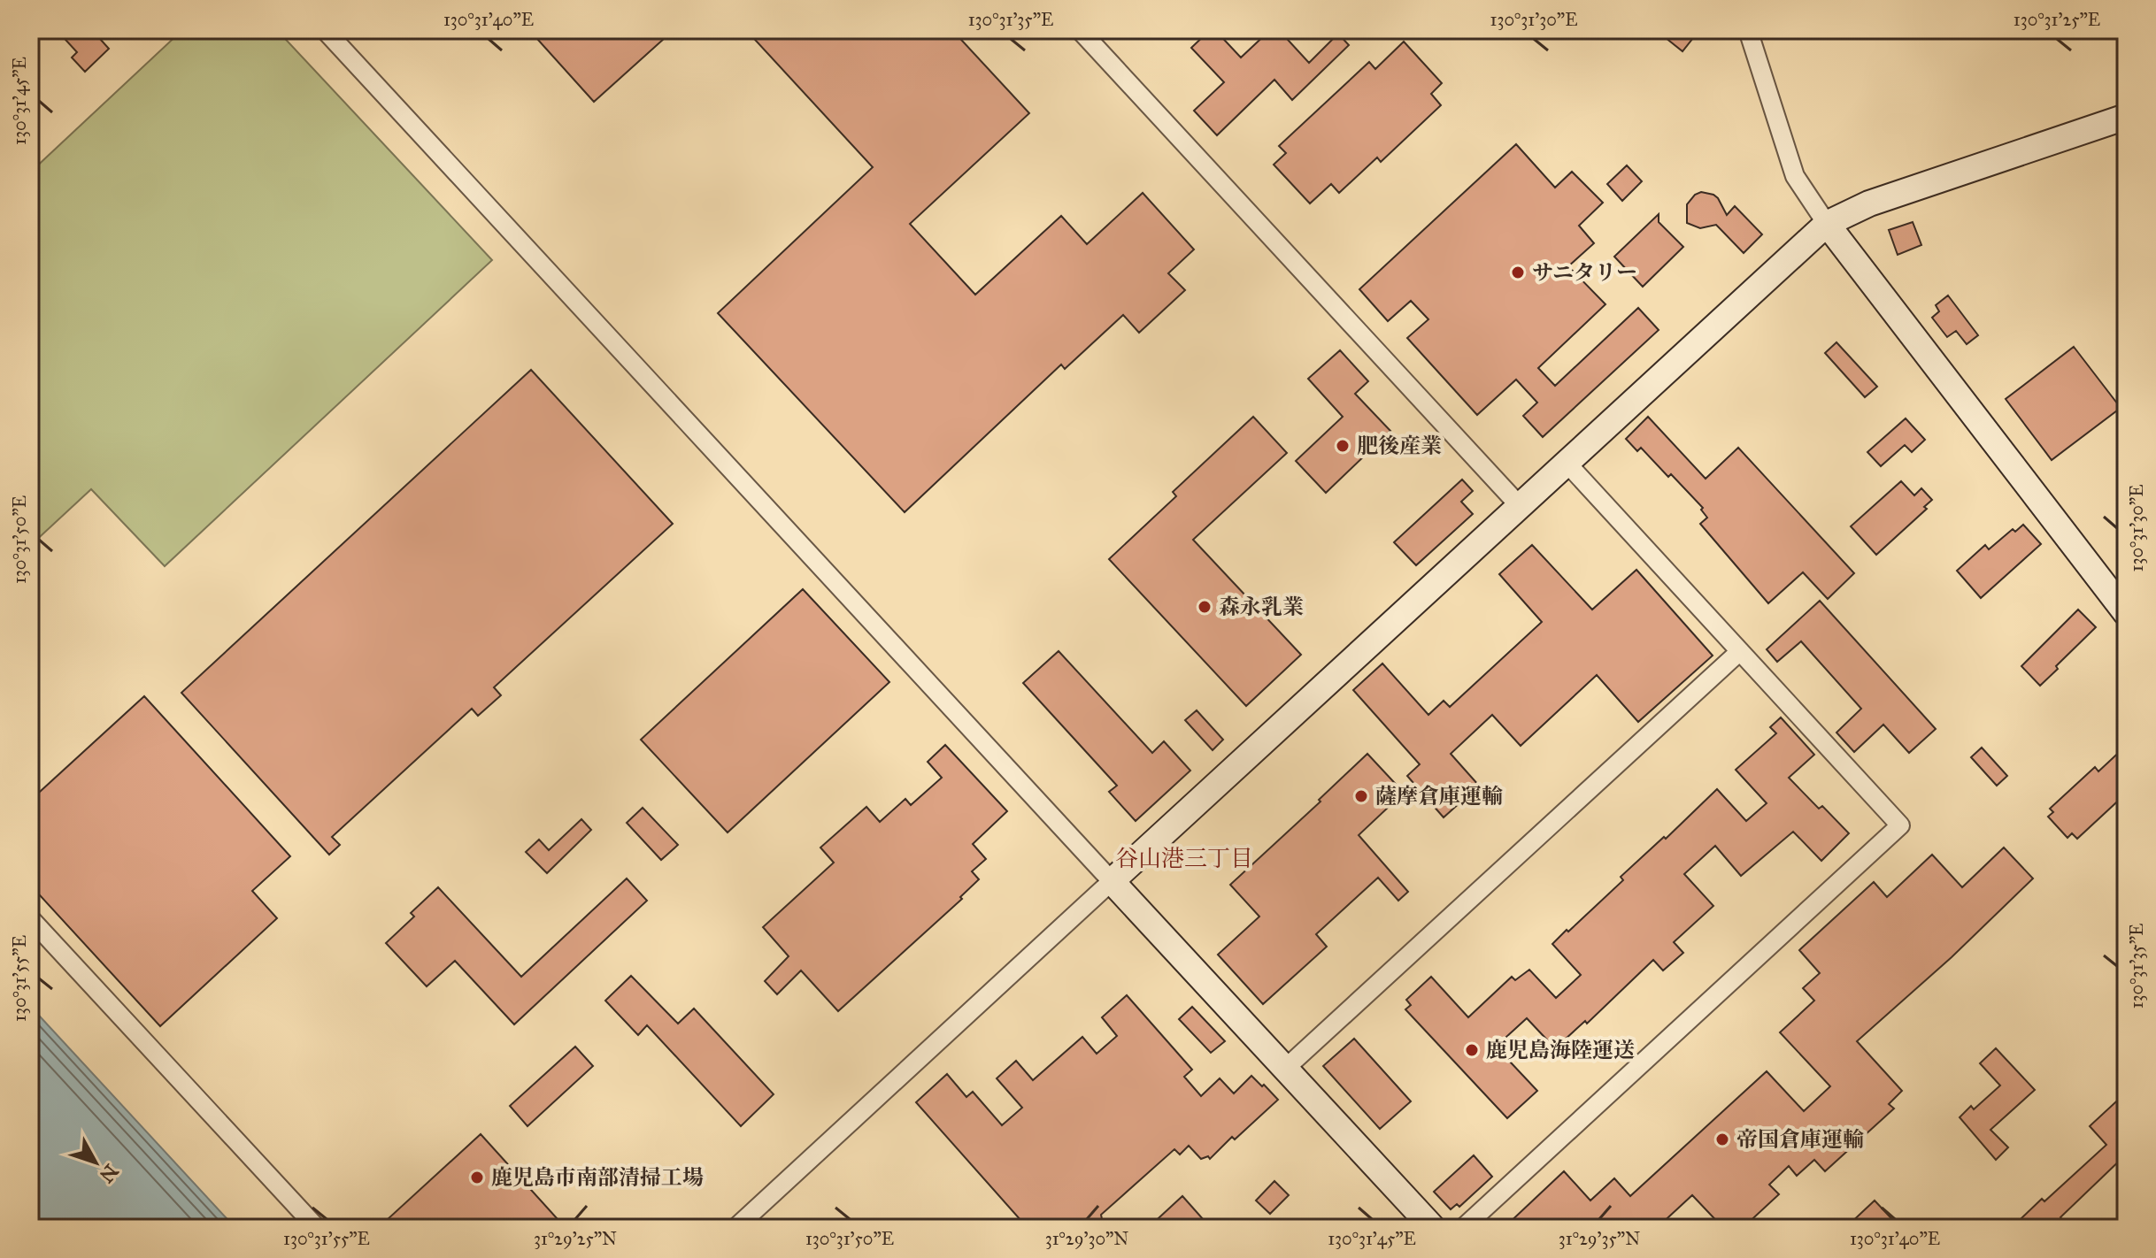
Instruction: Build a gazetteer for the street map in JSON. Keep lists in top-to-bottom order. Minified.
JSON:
{"districts":["谷山港三丁目"],"places":["サニタリー","肥後産業","森永乳業","薩摩倉庫運輸","鹿児島海陸運送","帝国倉庫運輸","鹿児島市南部清掃工場"],"north":"bottom right","coordinates":["130°31'40\"E","130°31'35\"E","130°31'30\"E","130°31'25\"E","130°31'45\"E","130°31'50\"E","130°31'55\"E","31°29'25\"N","31°29'30\"N","31°29'35\"N"]}
